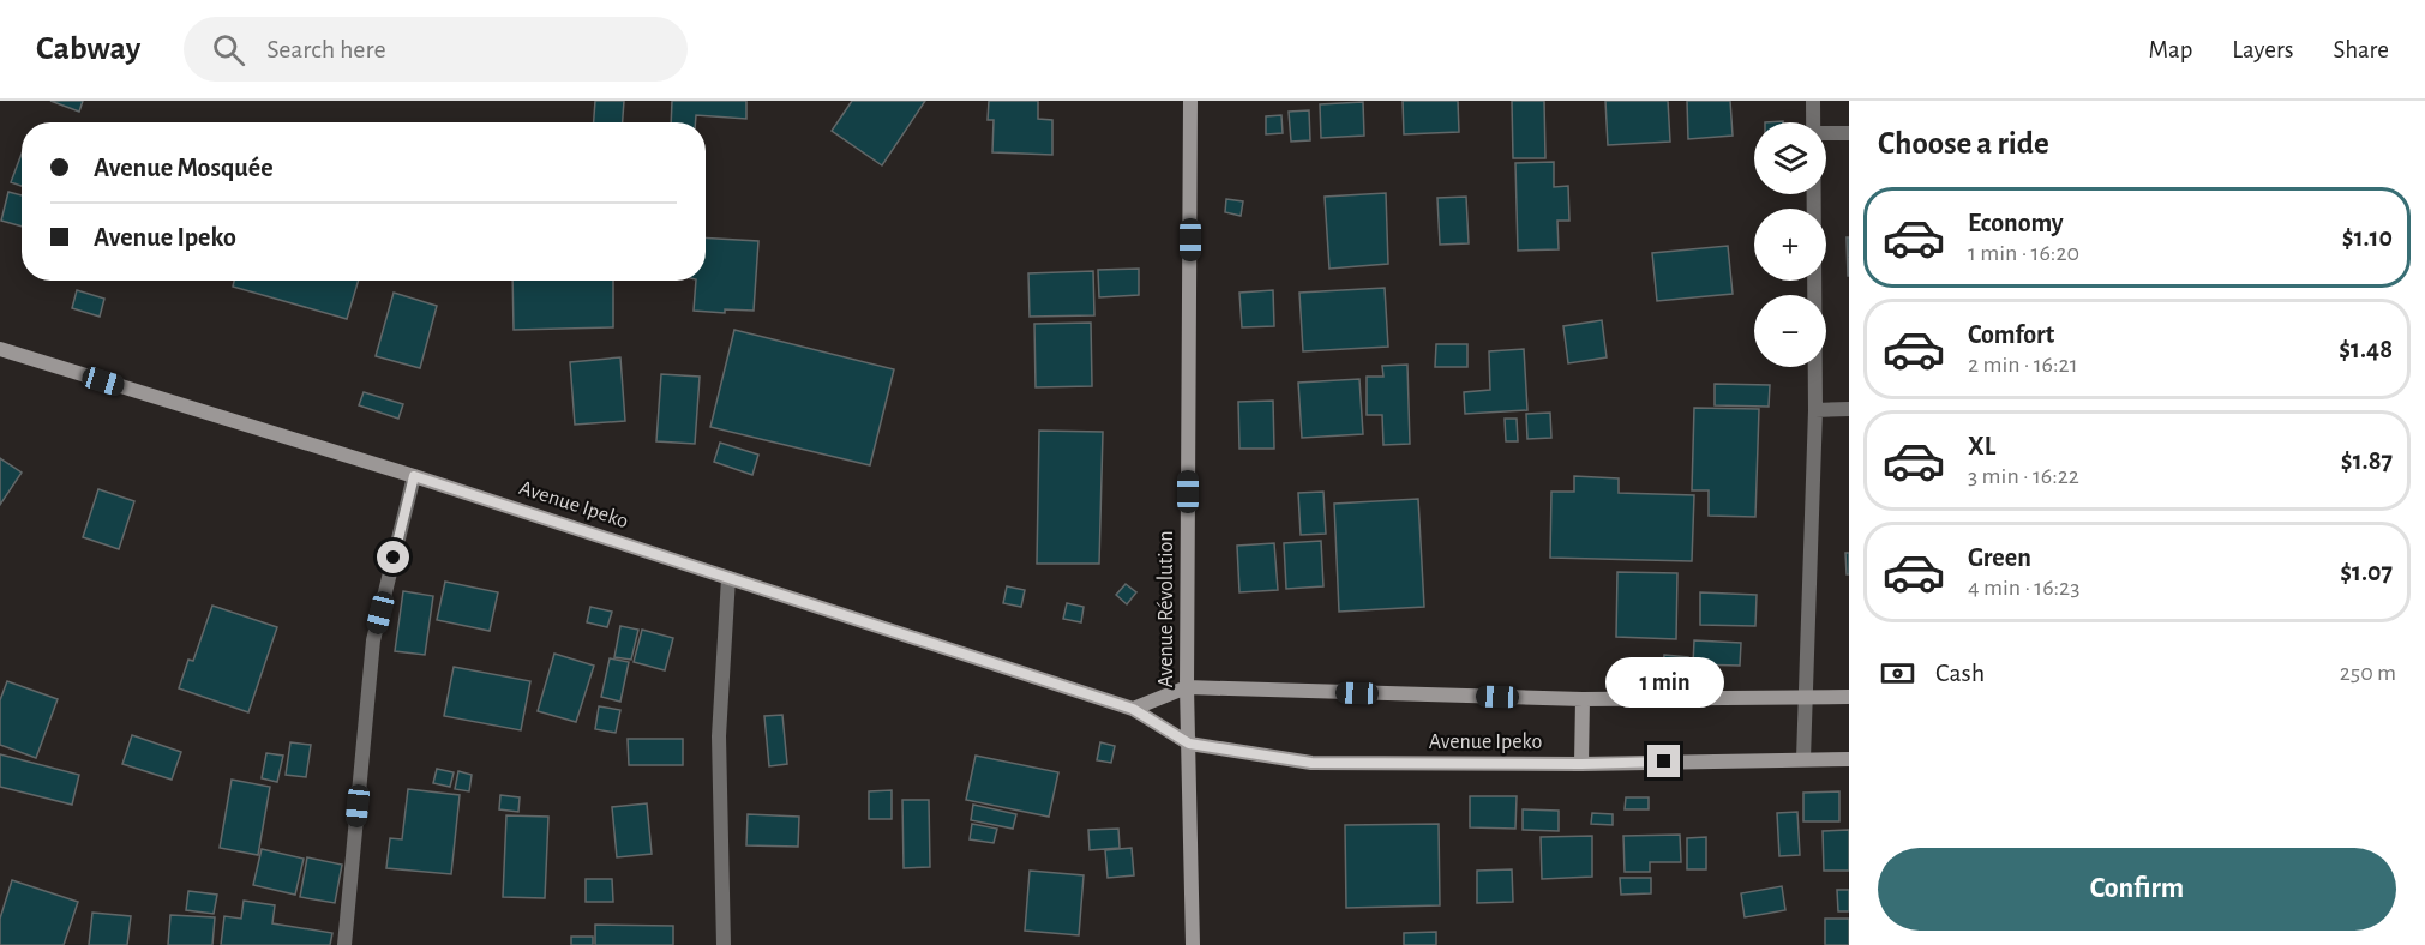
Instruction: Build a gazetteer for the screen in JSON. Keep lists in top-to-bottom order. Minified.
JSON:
{"streets":{"street":["Avenue Ipeko","Avenue Révolution"]},"crossings":[["Avenue Ipeko","Avenue Révolution"]],"page":{"header":"Cabway","search":"Search here","nav":["Map","Layers","Share"],"heading":"Choose a ride","map_buttons":["+","−"],"banner":["Avenue Mosquée","Avenue Ipeko"],"list":[{"name":"Economy","note":"1 min · 16:20","value":"$1.10"},{"name":"Comfort","note":"2 min · 16:21","value":"$1.48"},{"name":"XL","note":"3 min · 16:22","value":"$1.87"},{"name":"Green","note":"4 min · 16:23","value":"$1.07"}],"pay":["Cash","250 m"],"bubble":"1 min","buttons":"Confirm"}}
